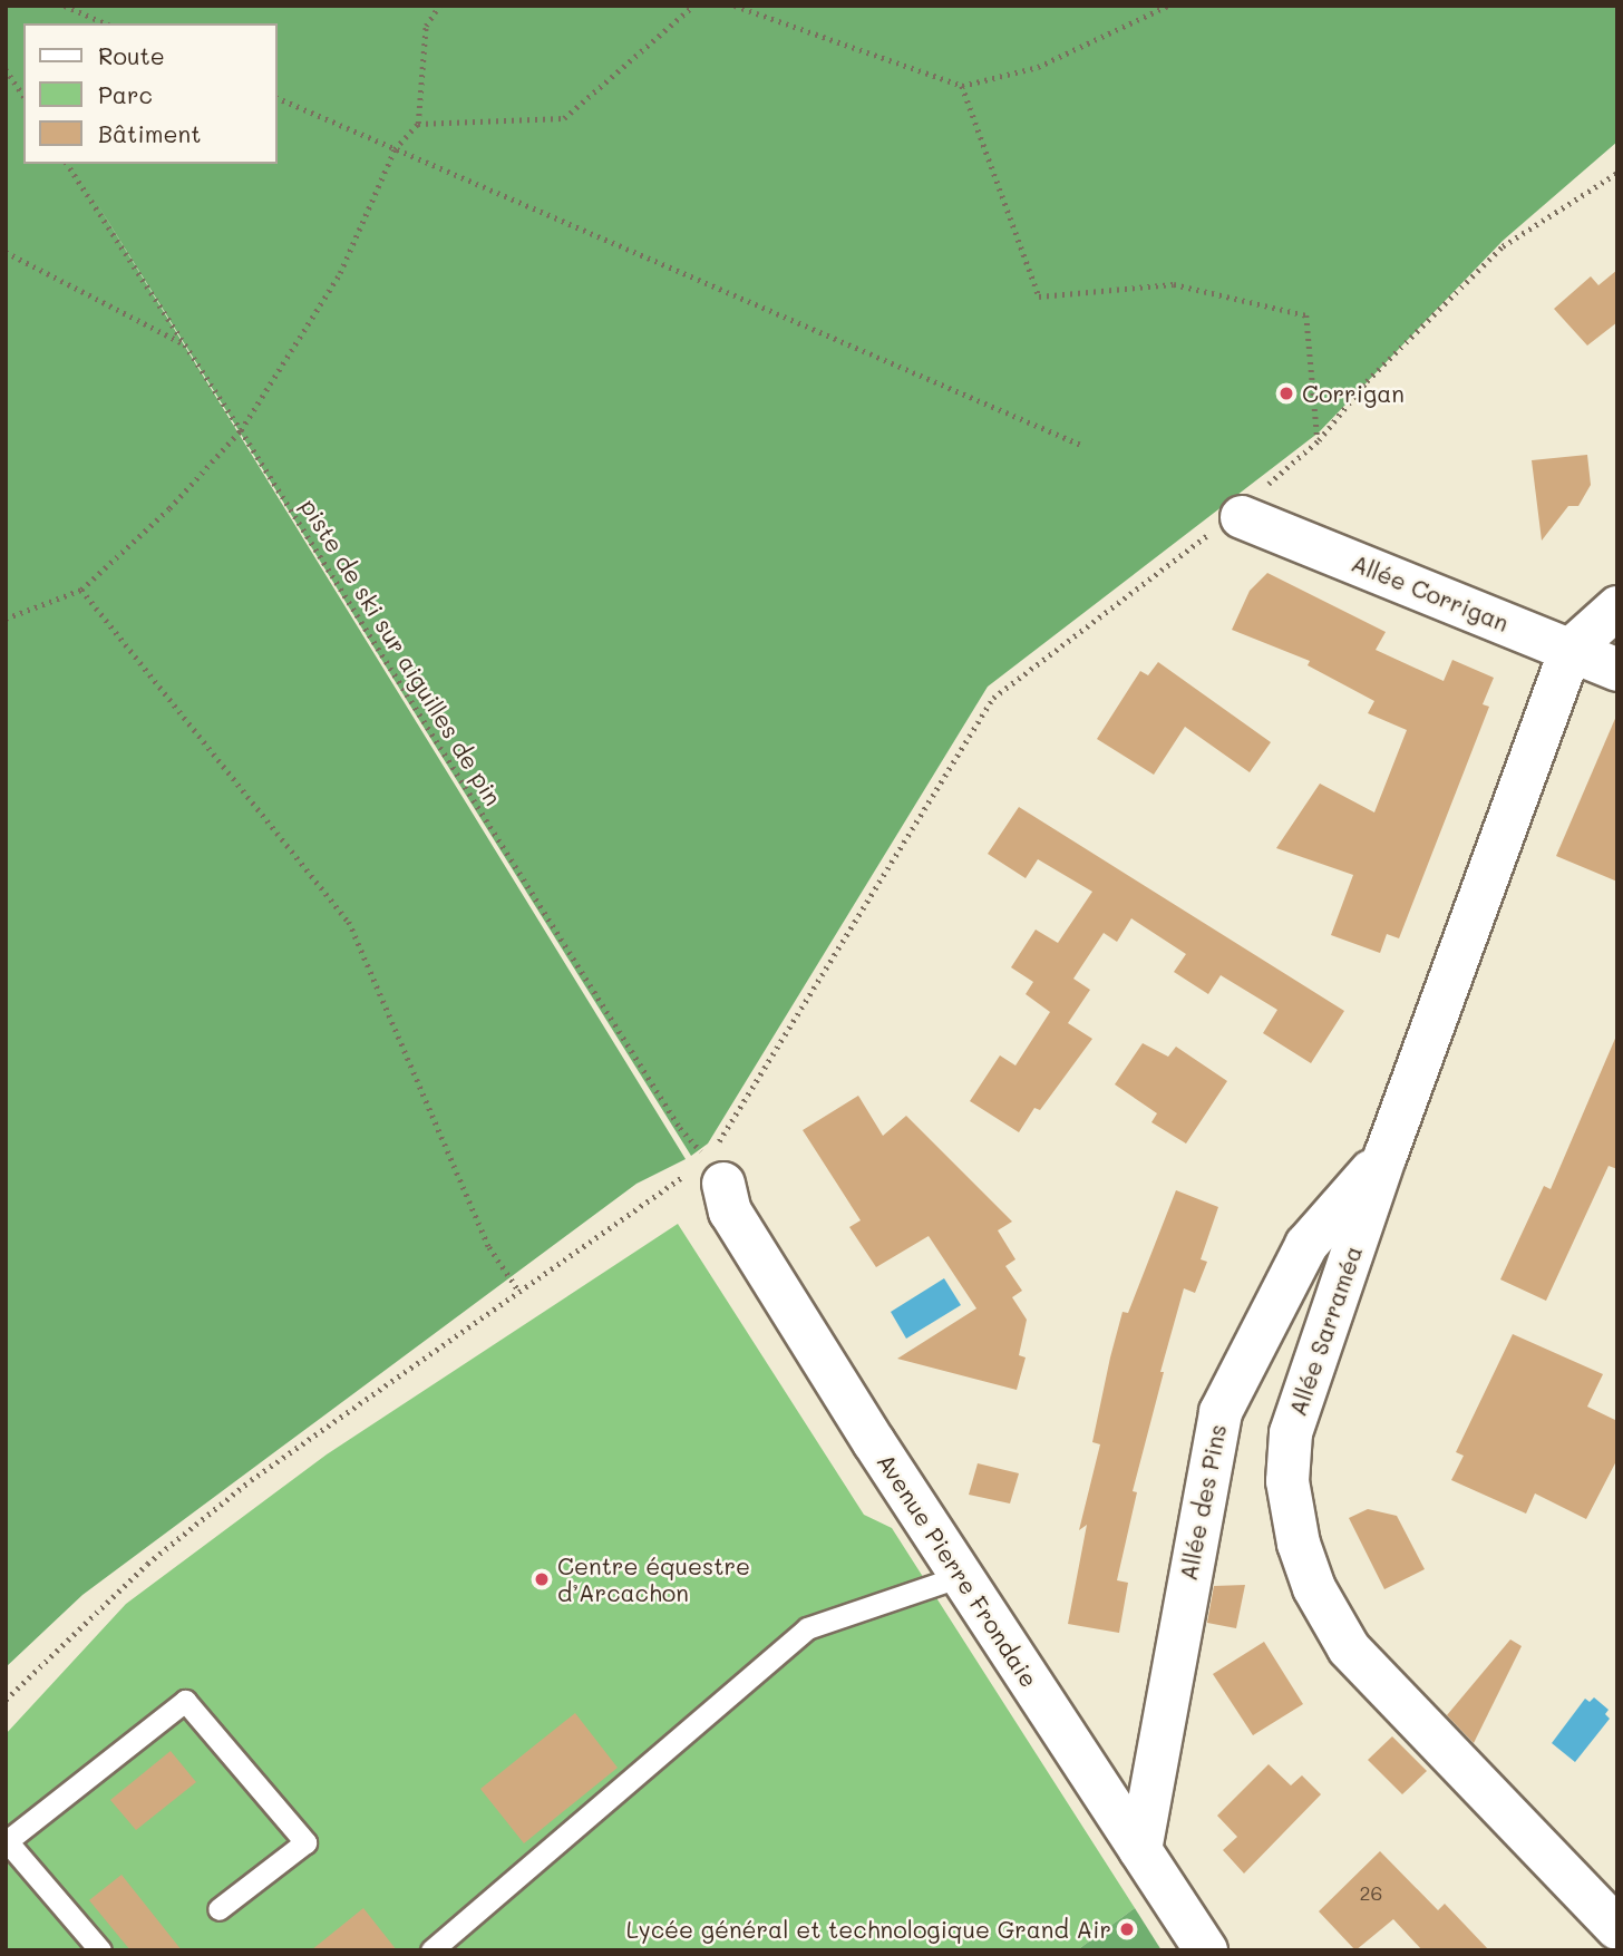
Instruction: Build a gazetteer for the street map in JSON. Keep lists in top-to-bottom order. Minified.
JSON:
{"streets":{"street":["Allée Corrigan","Allée Sarraméa","Allée des Pins","Avenue Pierre Frondaie"],"path":["piste de ski sur aiguilles de pin"]},"crossings":[["Allée Corrigan","Allée Sarraméa"],["piste de ski sur aiguilles de pin","Avenue Pierre Frondaie"],["Allée Sarraméa","Allée des Pins"],["Allée des Pins","Avenue Pierre Frondaie"]],"places":["Corrigan","Centre équestre d’Arcachon","Lycée général et technologique Grand Air"],"house_numbers":["26"],"legend":["Route","Parc","Bâtiment"]}
